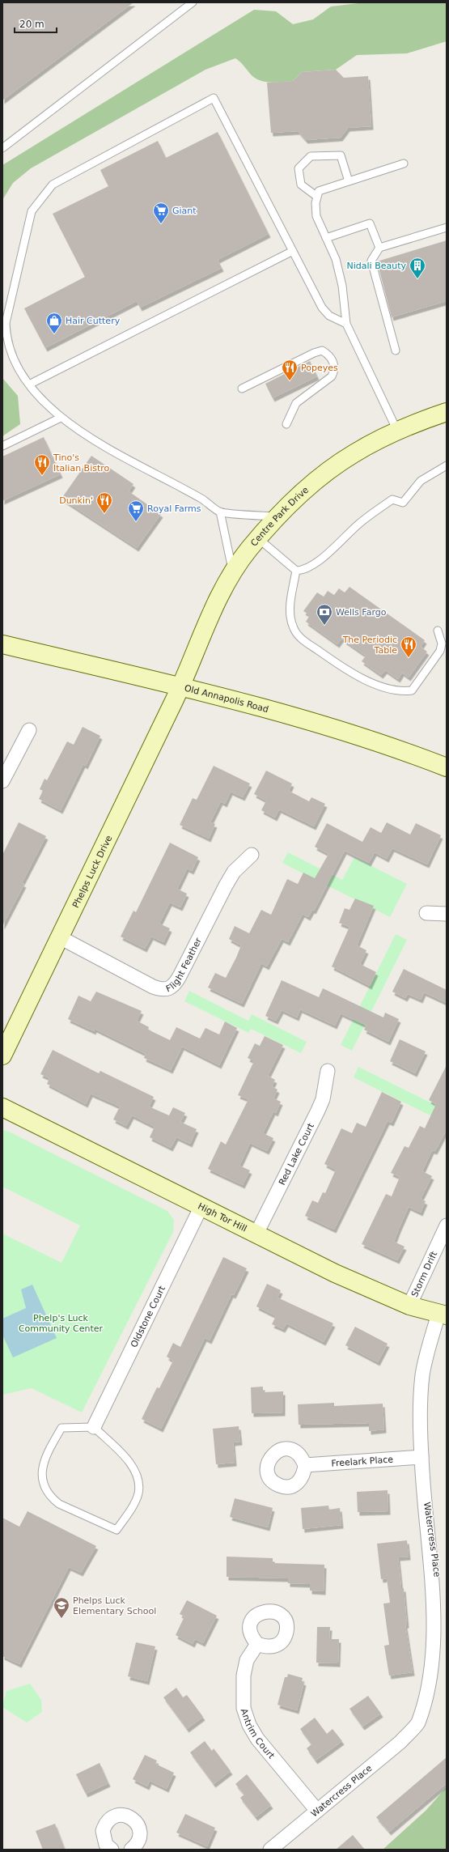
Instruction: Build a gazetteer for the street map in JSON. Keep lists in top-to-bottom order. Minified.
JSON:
{"streets":{"street":["Centre Park Drive","Old Annapolis Road","Phelps Luck Drive","Flight Feather","Red Lake Court","High Tor Hill","Storm Drift","Oldstone Court","Freelark Place","Watercress Place","Antrim Court"]},"crossings":[["Centre Park Drive","Old Annapolis Road"],["Centre Park Drive","Phelps Luck Drive"],["Old Annapolis Road","Phelps Luck Drive"],["Phelps Luck Drive","Flight Feather"],["Red Lake Court","High Tor Hill"],["High Tor Hill","Storm Drift"],["High Tor Hill","Oldstone Court"],["High Tor Hill","Watercress Place"],["Freelark Place","Watercress Place"],["Watercress Place","Antrim Court"]],"parks":["Phelp's Luck Community Center"],"places":{"supermarket":["Giant","Royal Farms"],"building":["Nidali Beauty"],"shop":["Hair Cuttery"],"restaurant":["Popeyes","Tino's Italian Bistro","Dunkin'","The Periodic Table"],"bank":["Wells Fargo"],"school or university":["Phelps Luck Elementary School"]},"scale_bar":"20 m"}
